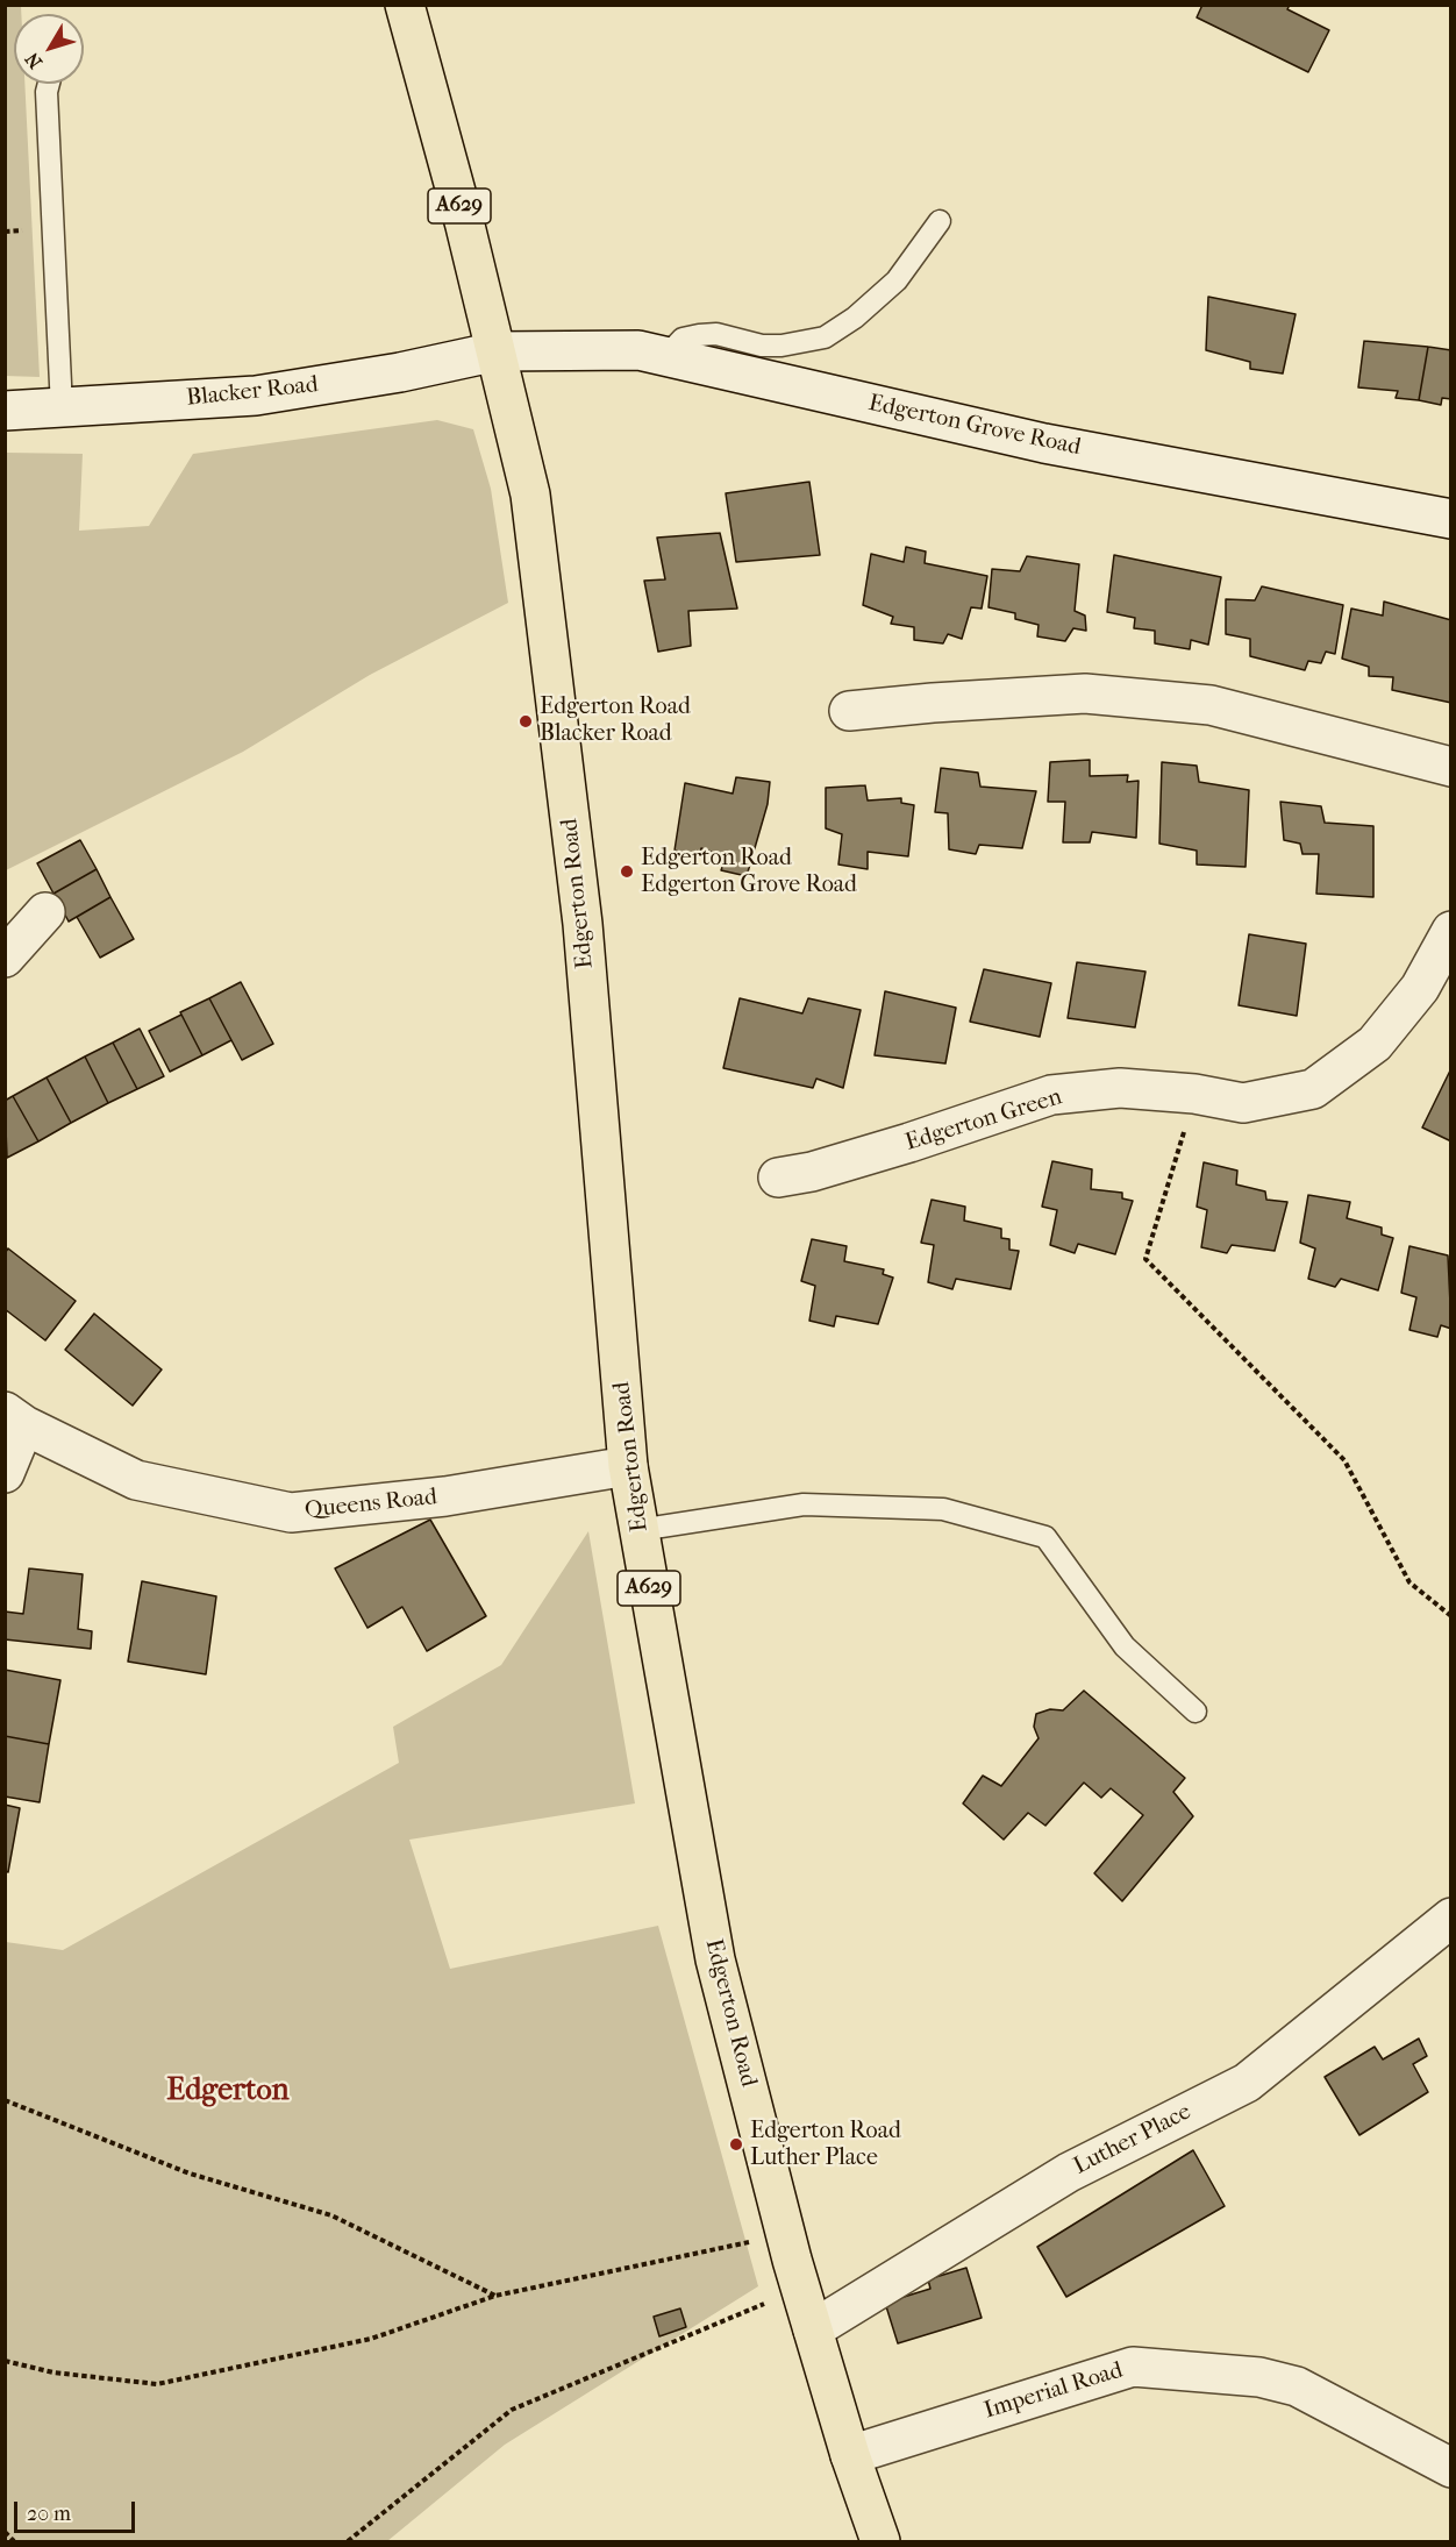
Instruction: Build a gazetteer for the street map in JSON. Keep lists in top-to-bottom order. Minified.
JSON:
{"streets":{"highway":["A629","Edgerton Road"],"street":["Blacker Road","Edgerton Grove Road","Edgerton Green","Queens Road","Luther Place","Imperial Road"]},"crossings":[["A629","Blacker Road"],["A629","Edgerton Grove Road"],["A629","Edgerton Road"],["Blacker Road","Edgerton Grove Road"],["Blacker Road","Edgerton Road"],["Edgerton Grove Road","Edgerton Road"],["Edgerton Road","Queens Road"],["Edgerton Road","Luther Place"],["Edgerton Road","Imperial Road"]],"districts":["Edgerton"],"places":["Edgerton Road Blacker Road","Edgerton Road Edgerton Grove Road","Edgerton Road Luther Place"],"scale_bar":"20 m","north":"bottom left"}
